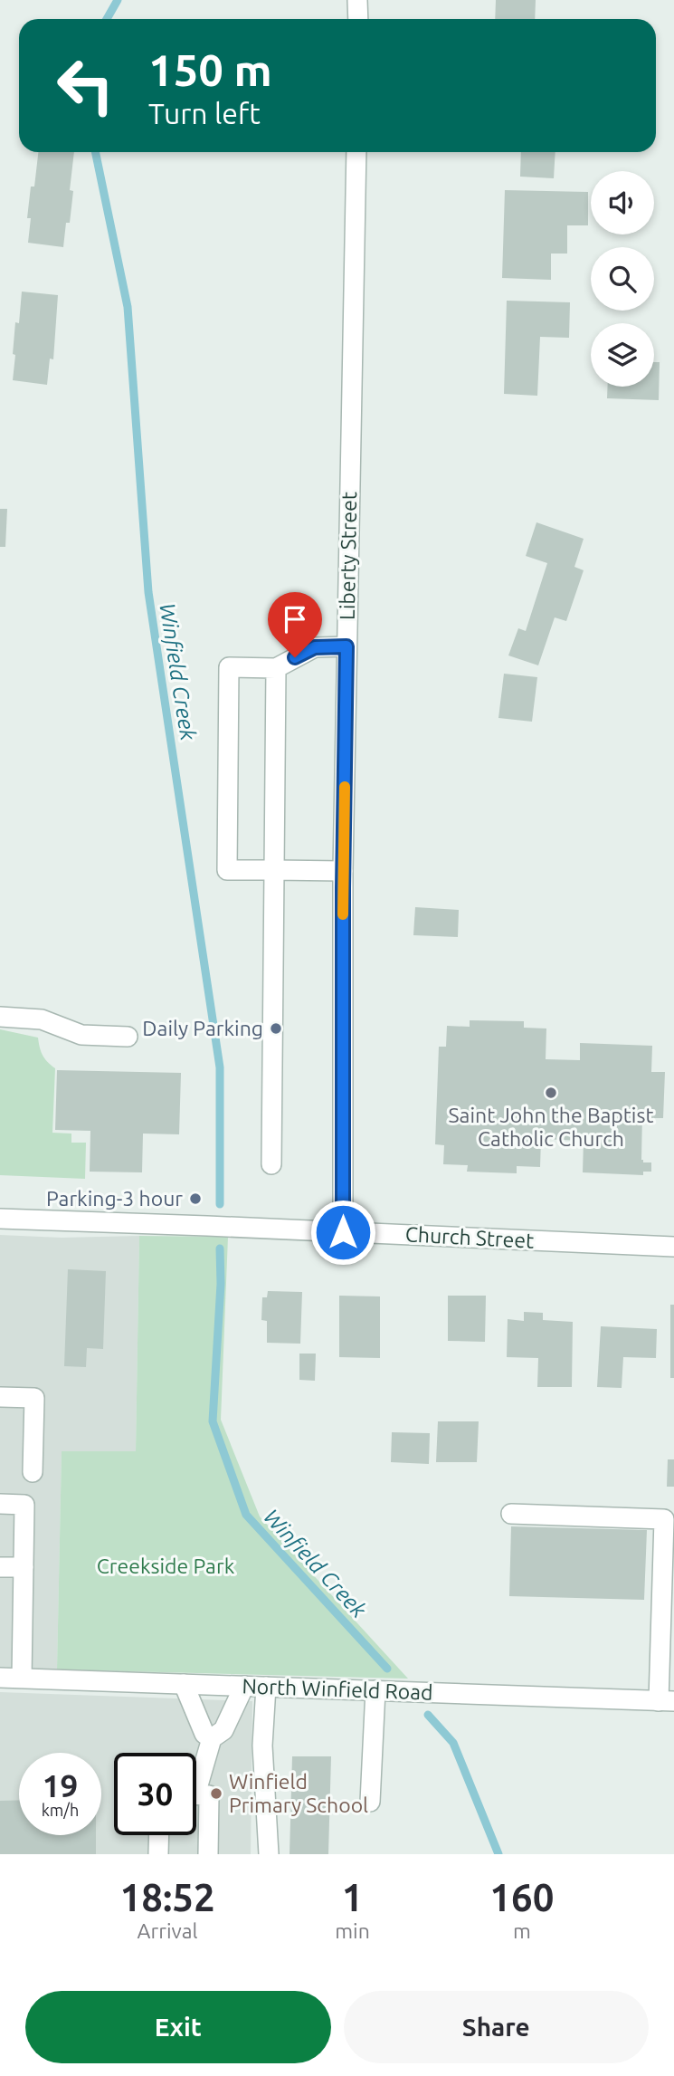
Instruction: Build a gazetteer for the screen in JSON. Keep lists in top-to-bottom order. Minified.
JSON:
{"streets":{"street":["Liberty Street","Church Street","North Winfield Road"]},"crossings":[["Liberty Street","Church Street"]],"water":["Winfield Creek"],"parks":["Creekside Park"],"places":["Daily Parking","Saint John the Baptist Catholic Church","Parking-3 hour","Winfield Primary School"],"page":{"turn":["150 m","Turn left"],"speed":"19 km/h","limit":"30","eta":["18:52","Arrival","1","min","160","m"],"buttons":["Exit","Share"]}}
